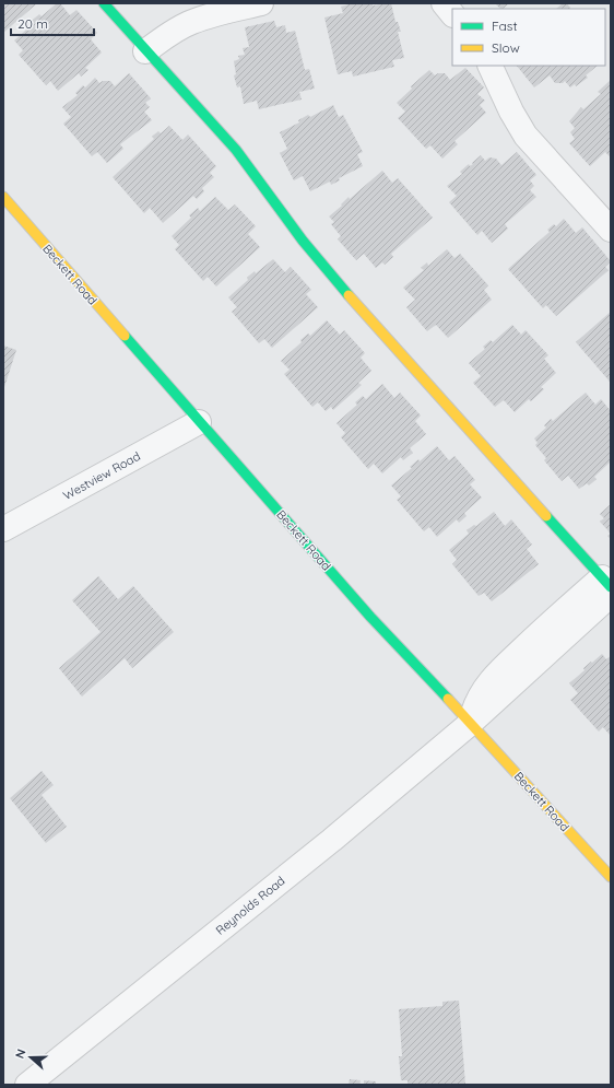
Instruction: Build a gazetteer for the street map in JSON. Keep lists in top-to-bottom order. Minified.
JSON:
{"streets":{"street":["Beckett Road","Westview Road","Reynolds Road"]},"crossings":[["Beckett Road","Westview Road"],["Beckett Road","Reynolds Road"]],"legend":["Fast","Slow"],"scale_bar":"20 m","north":"left"}
